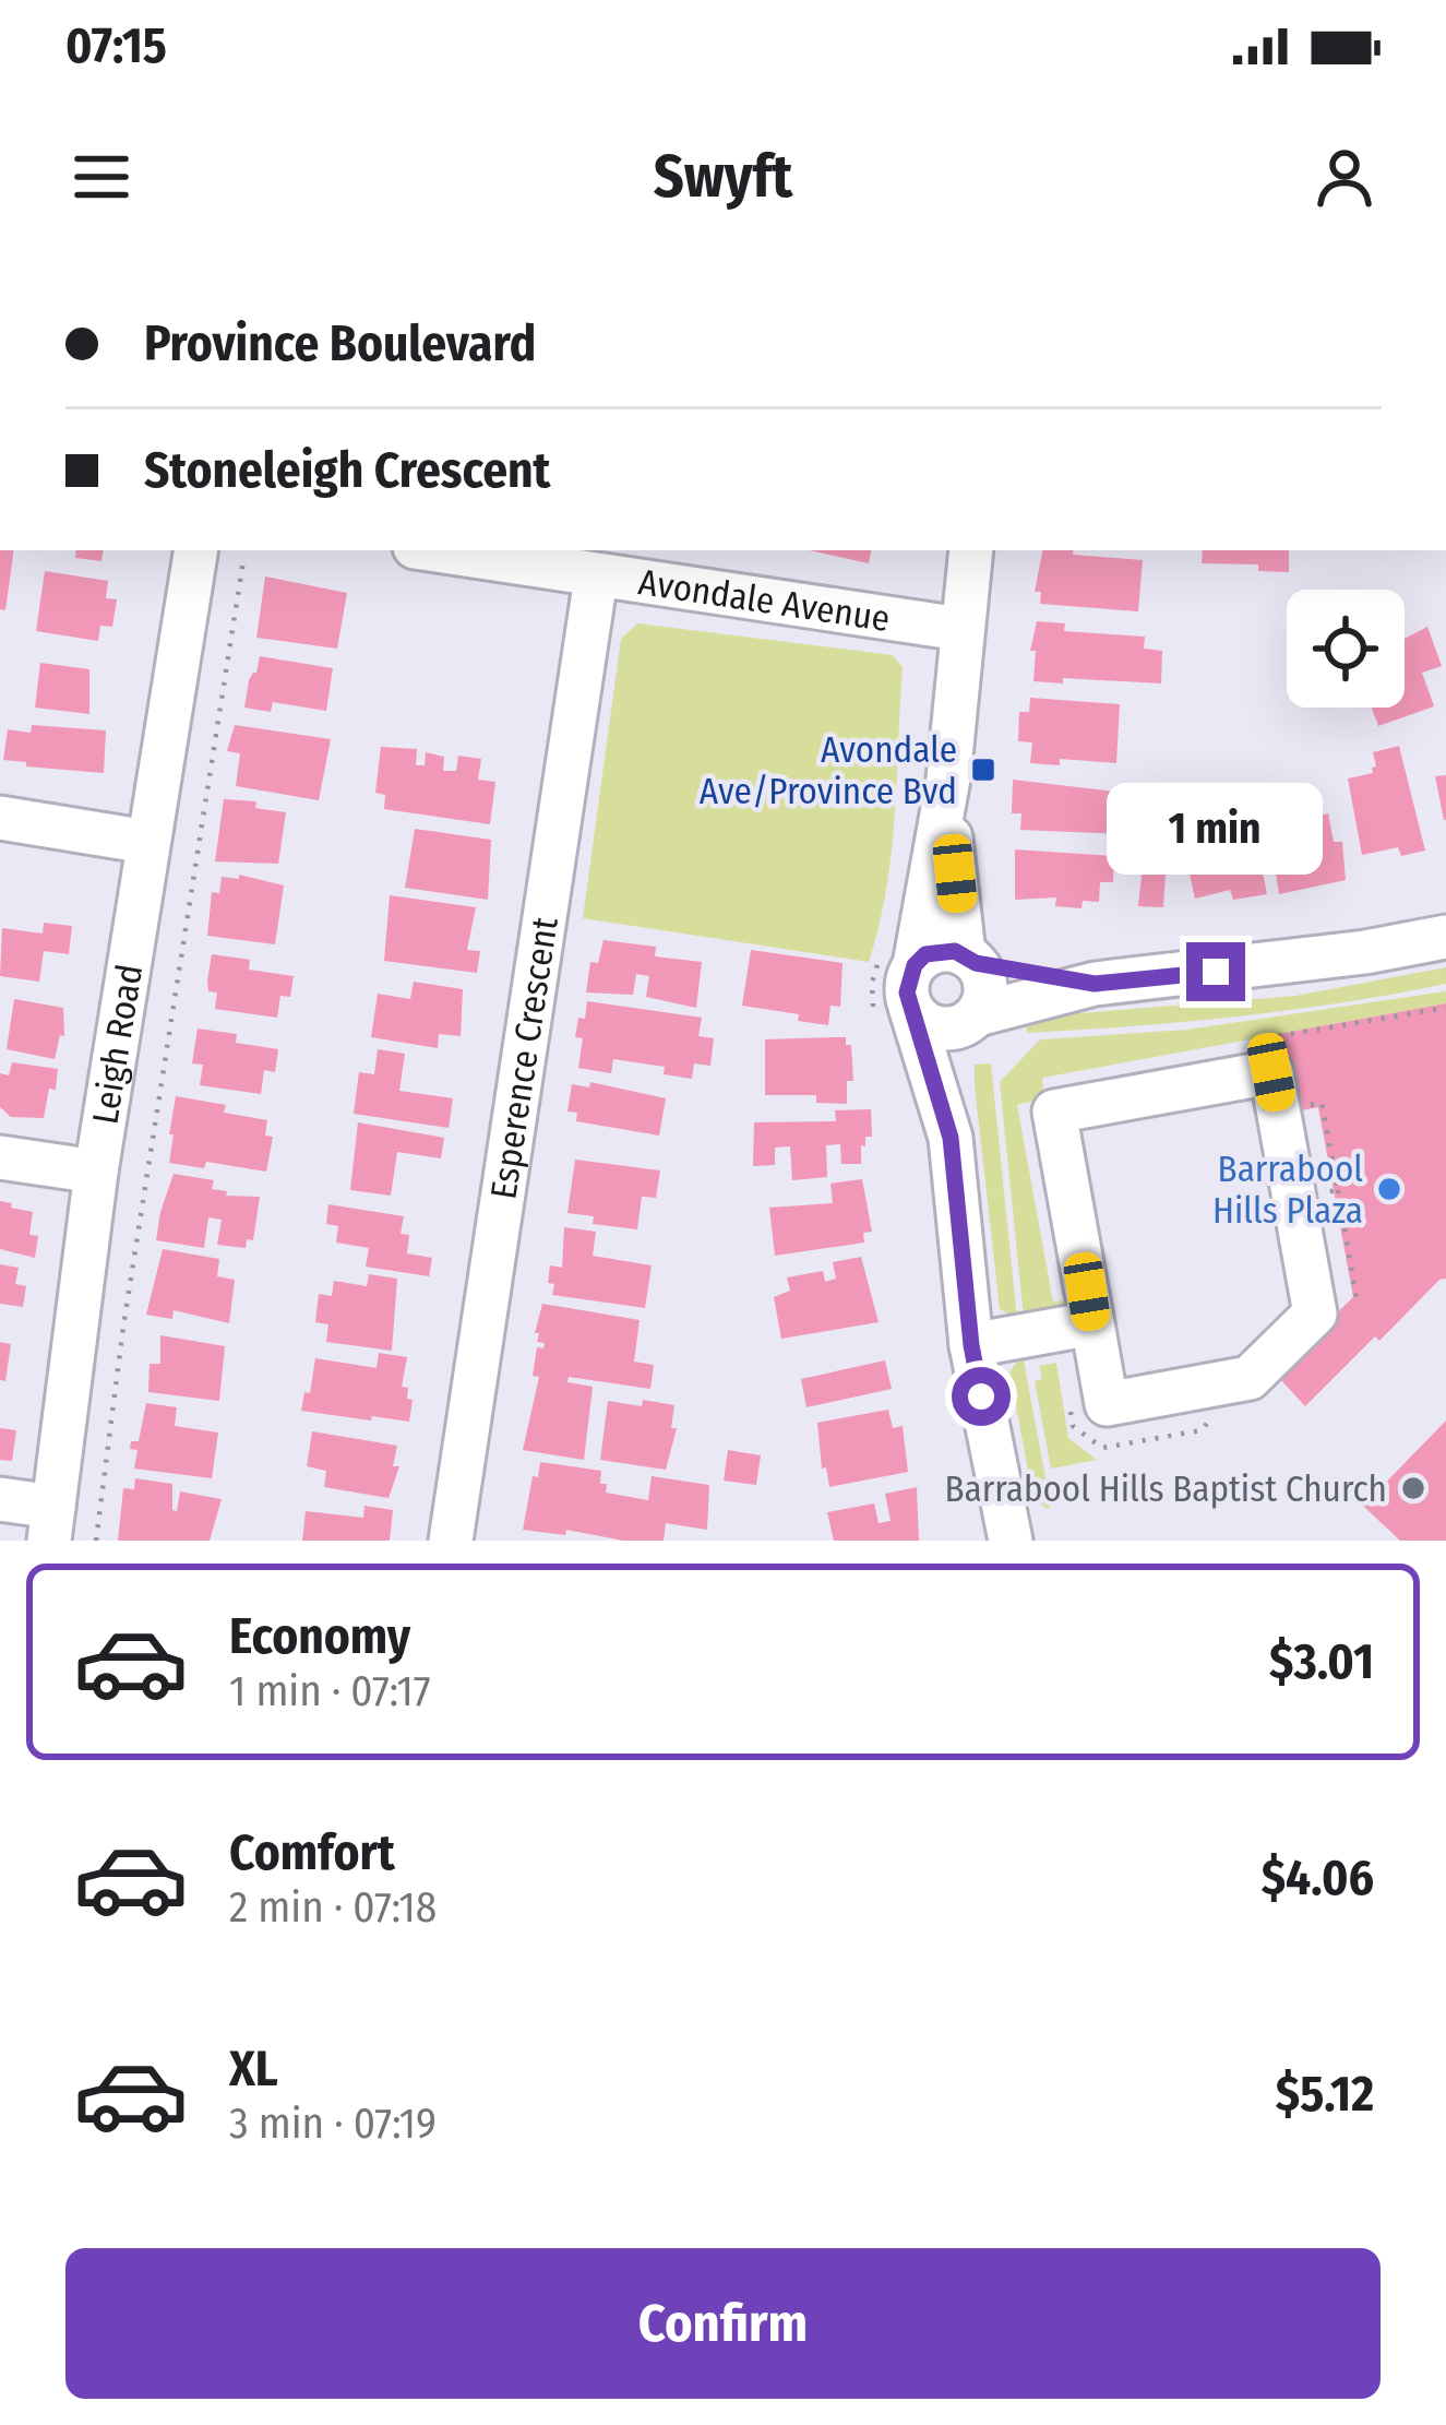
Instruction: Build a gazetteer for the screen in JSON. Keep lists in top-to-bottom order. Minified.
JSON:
{"streets":{"street":["Avondale Avenue","Leigh Road","Esperence Crescent"]},"crossings":[["Avondale Avenue","Esperence Crescent"]],"places":{"transit":["Avondale Ave/Province Bvd"],"other":["Barrabool Hills Plaza","Barrabool Hills Baptist Church"]},"page":{"status":"07:15","header":"Swyft","banner":["Province Boulevard","Stoneleigh Crescent"],"bubble":"1 min","list":[{"name":"Economy","note":"1 min · 07:17","value":"$3.01"},{"name":"Comfort","note":"2 min · 07:18","value":"$4.06"},{"name":"XL","note":"3 min · 07:19","value":"$5.12"}],"buttons":"Confirm"}}
